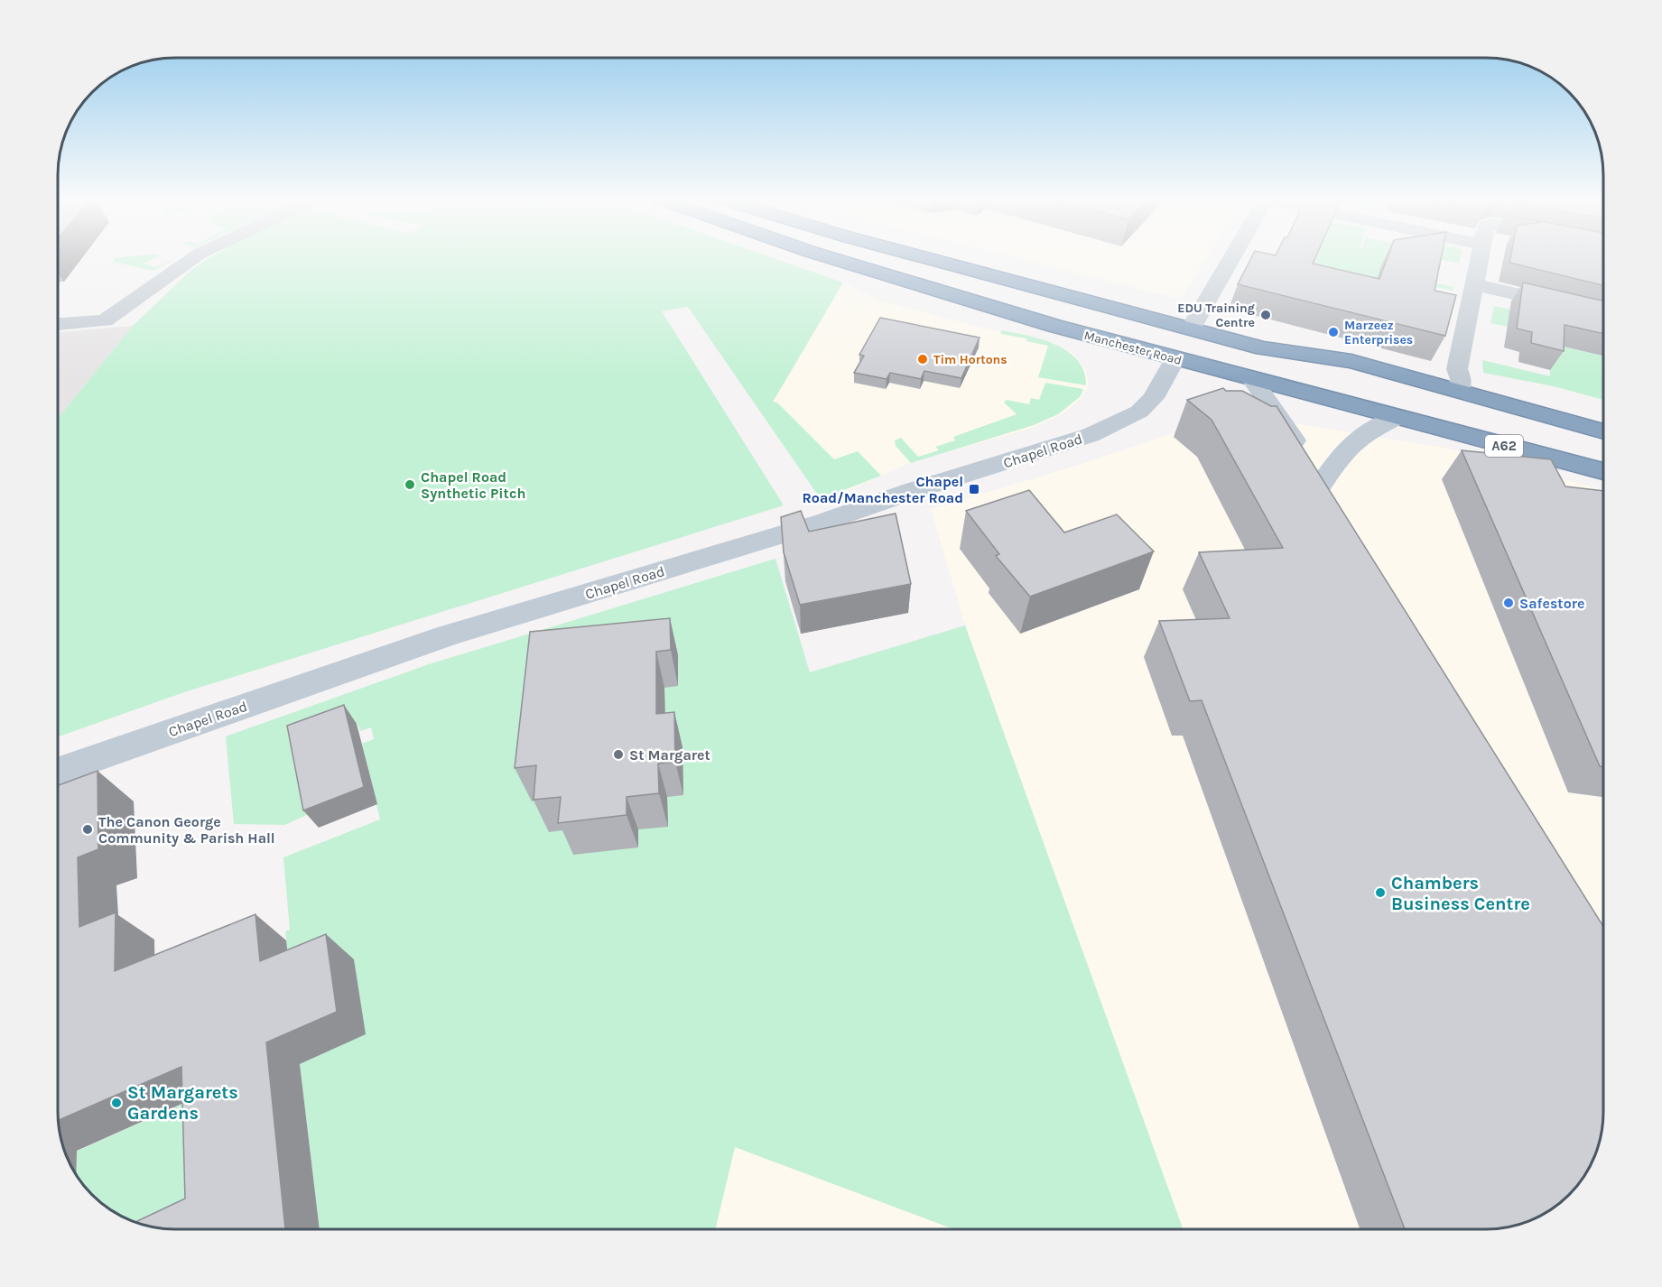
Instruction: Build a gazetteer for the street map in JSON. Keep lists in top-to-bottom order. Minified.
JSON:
{"streets":{"highway":["Manchester Road","A62"],"street":["Chapel Road"]},"crossings":[["Manchester Road","Chapel Road"]],"places":{"other":["EDU Training Centre","Marzeez Enterprises","Tim Hortons","Chapel Road Synthetic Pitch","Safestore","St Margaret","The Canon George Community & Parish Hall","Chambers Business Centre","St Margarets Gardens"],"transit":["Chapel Road/Manchester Road"]}}
